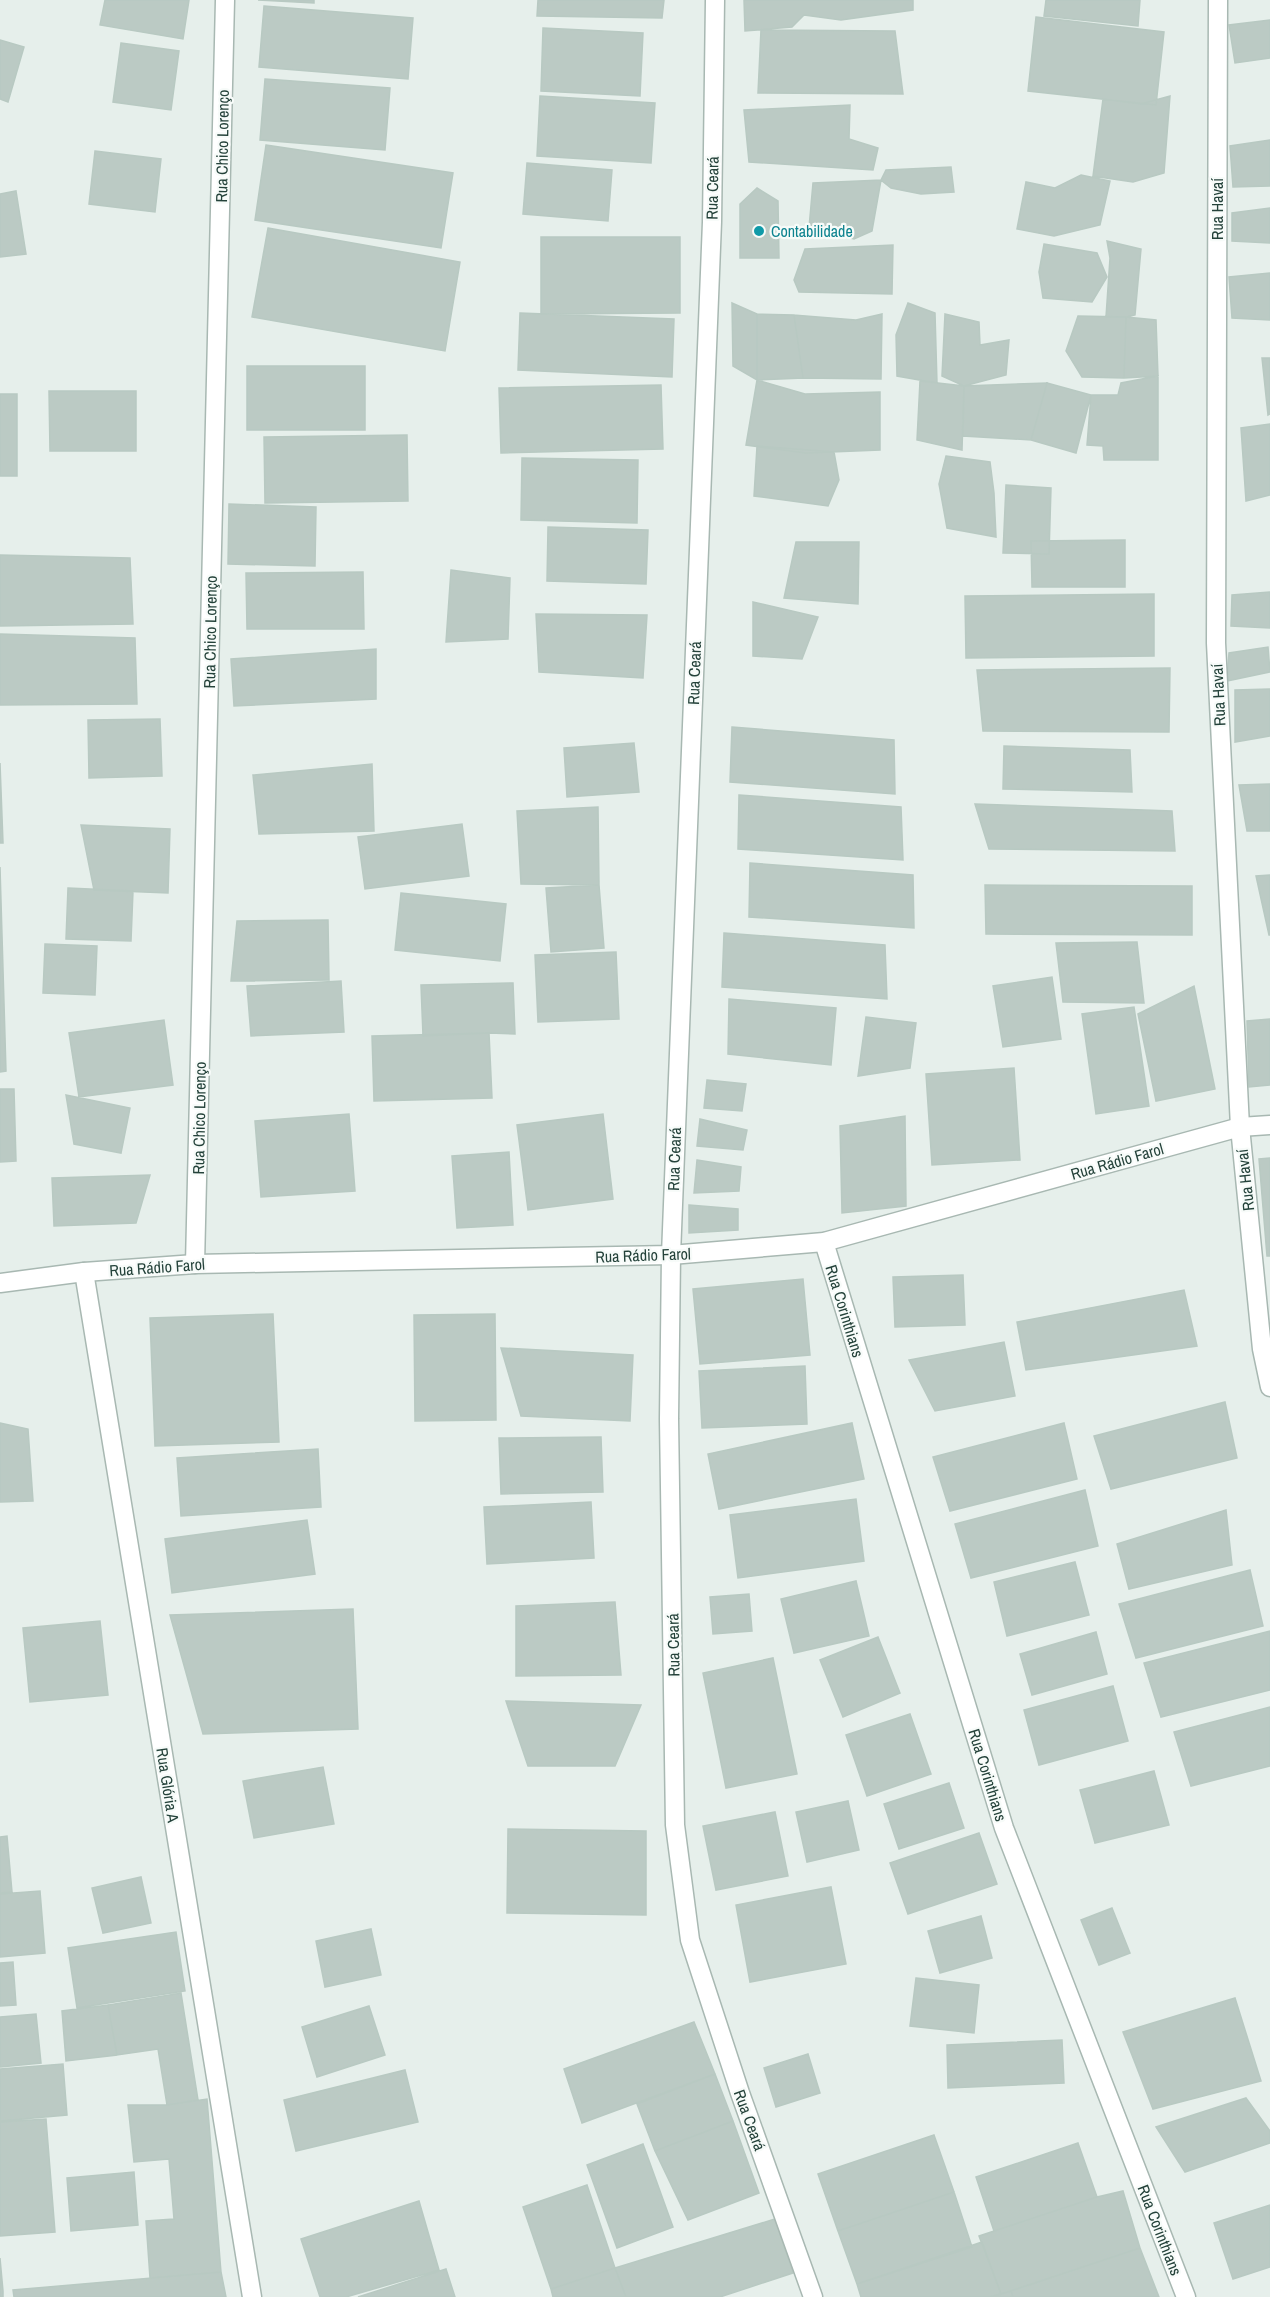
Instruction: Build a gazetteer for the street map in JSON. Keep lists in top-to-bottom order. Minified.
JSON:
{"streets":{"street":["Rua Chico Lorenço","Rua Ceará","Rua Havaí","Rua Rádio Farol","Rua Corinthians","Rua Glória A"]},"crossings":[["Rua Chico Lorenço","Rua Rádio Farol"],["Rua Ceará","Rua Rádio Farol"],["Rua Havaí","Rua Rádio Farol"],["Rua Rádio Farol","Rua Corinthians"],["Rua Rádio Farol","Rua Glória A"]],"places":["Contabilidade"]}
